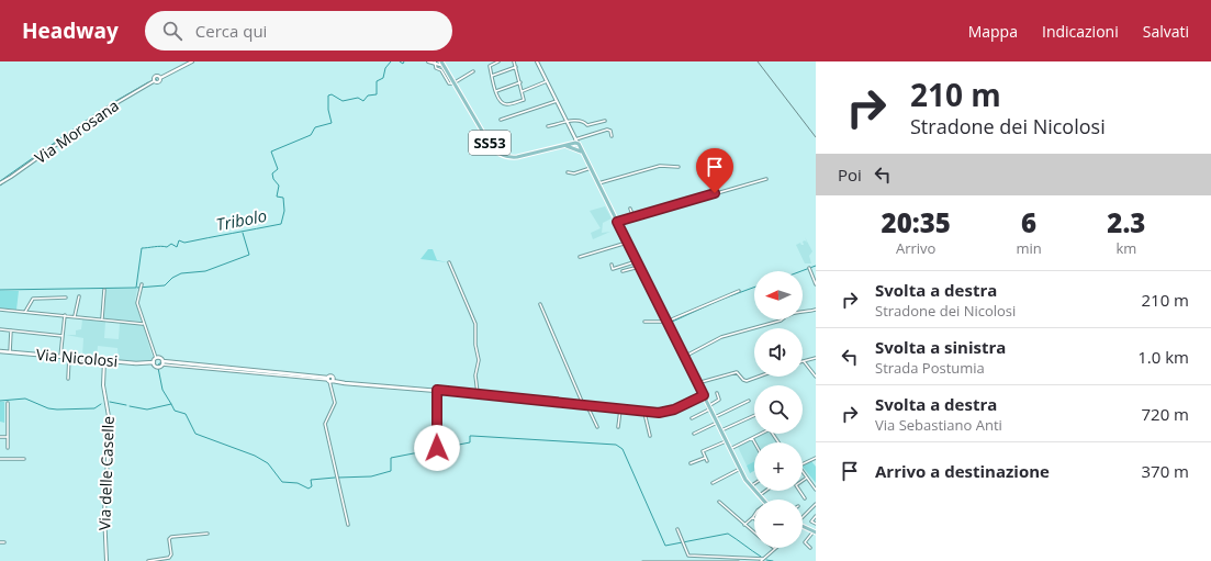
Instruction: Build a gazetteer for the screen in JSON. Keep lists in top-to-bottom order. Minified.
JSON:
{"streets":{"main road":["SS53","Via Nicolosi"],"street":["Via Morosana","Via delle Caselle"]},"crossings":[["Via Nicolosi","Via delle Caselle"]],"water":["Tribolo"],"north":"left","page":{"header":"Headway","search":"Cerca qui","nav":["Mappa","Indicazioni","Salvati"],"turn":["210 m","Stradone dei Nicolosi"],"then":"Poi","eta":["20:35","Arrivo","6","min","2.3","km"],"list":[{"name":"Svolta a destra","note":"Stradone dei Nicolosi","value":"210 m"},{"name":"Svolta a sinistra","note":"Strada Postumia","value":"1.0 km"},{"name":"Svolta a destra","note":"Via Sebastiano Anti","value":"720 m"},{"name":"Arrivo a destinazione","value":"370 m"}],"map_buttons":["+","−"]}}
